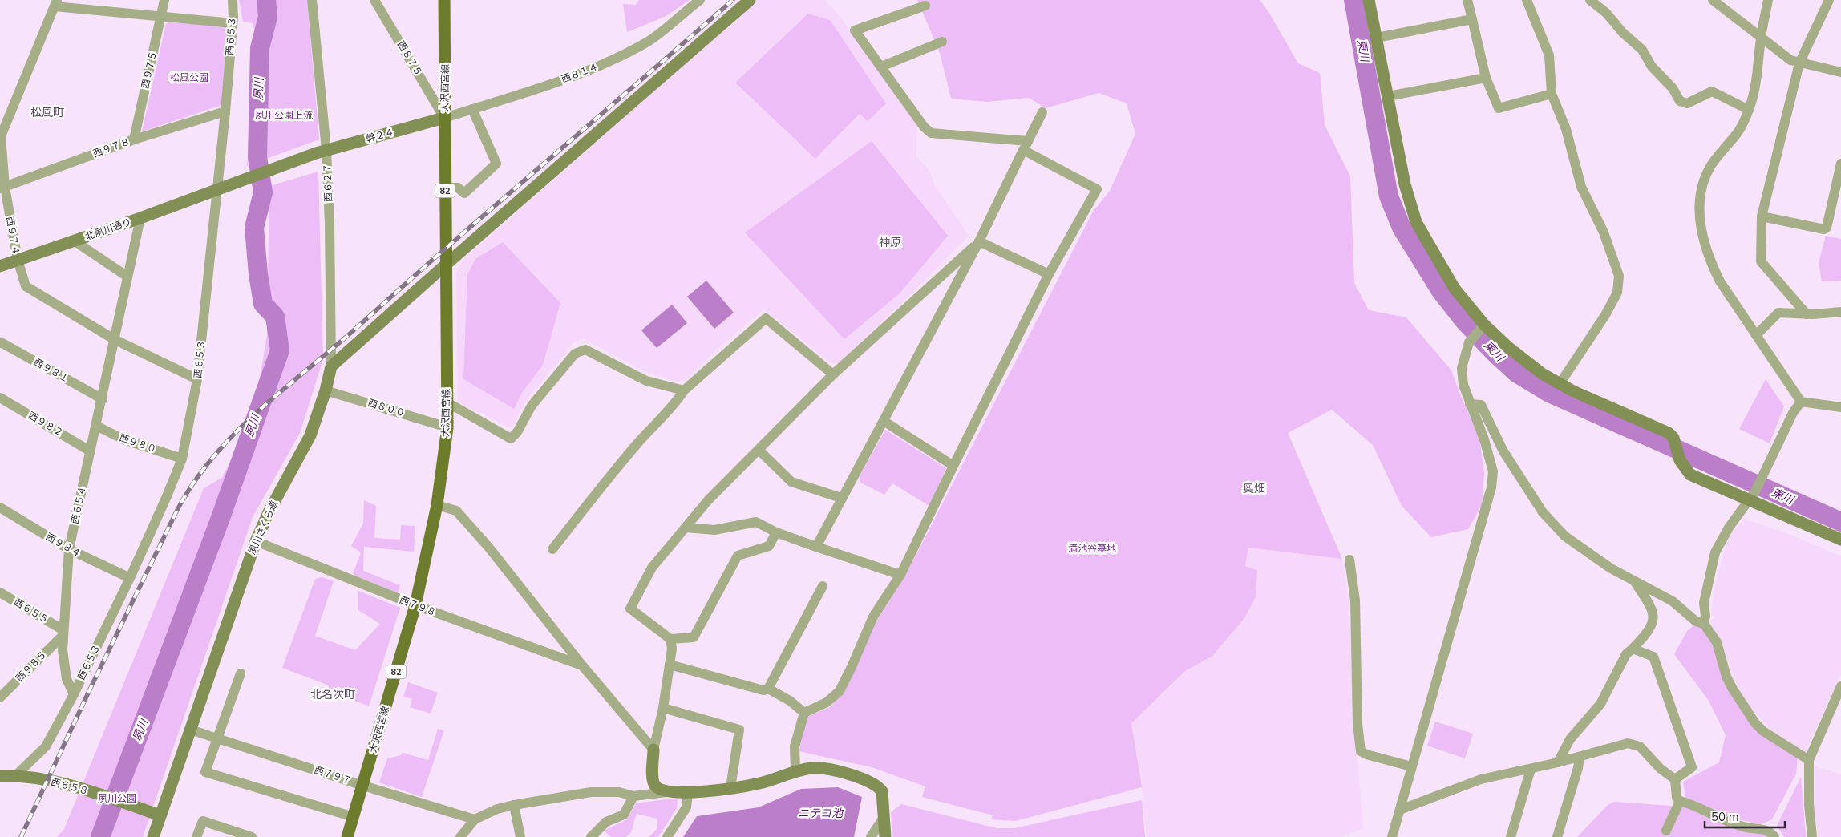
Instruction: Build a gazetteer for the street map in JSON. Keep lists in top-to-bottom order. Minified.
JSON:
{"streets":{"main road":["大沢西宮線","82"],"street":["西６５３","西８７５","西９７５","西８１４","幹２４","西９７８","西６２７","北夙川通り","西９７４","西９８１","西８００","西９８２","西９８０","西６５４","夙川さくら道","西９８４","西７９８","西６５５","西９８５","西７９７","西６５８"]},"crossings":[["西６５３","幹２４"],["西６５３","西９７８"],["西６５３","北夙川通り"],["西６５３","西９７４"],["西６５３","西９８０"],["西６５３","西６５４"],["西６５３","西９８４"],["西８７５","西８１４"],["西８７５","大沢西宮線"],["西８７５","幹２４"],["西９７５","西９７８"],["西８１４","大沢西宮線"],["西８１４","幹２４"],["大沢西宮線","幹２４"],["大沢西宮線","西８００"],["大沢西宮線","西７９８"],["大沢西宮線","西７９７"],["幹２４","西６２７"],["幹２４","北夙川通り"],["西９７８","西９７４"],["西６２７","夙川さくら道"],["北夙川通り","西９７４"],["北夙川通り","西６５４"],["西９７４","西６５４"],["西９８１","西６５４"],["西８００","夙川さくら道"],["西９８２","西６５４"],["西９８０","西６５４"],["西６５４","西９８４"],["西６５４","西６５５"],["西６５４","西９８５"],["夙川さくら道","西７９８"],["夙川さくら道","西７９７"],["夙川さくら道","西６５８"],["西６５５","西９８５"]],"districts":["松風町","神原","奥畑","北名次町"],"water":["東川","夙川","ニテコ池"],"parks":["松風公園","夙川公園上流","満池谷墓地","夙川公園"],"scale_bar":"50 m"}
